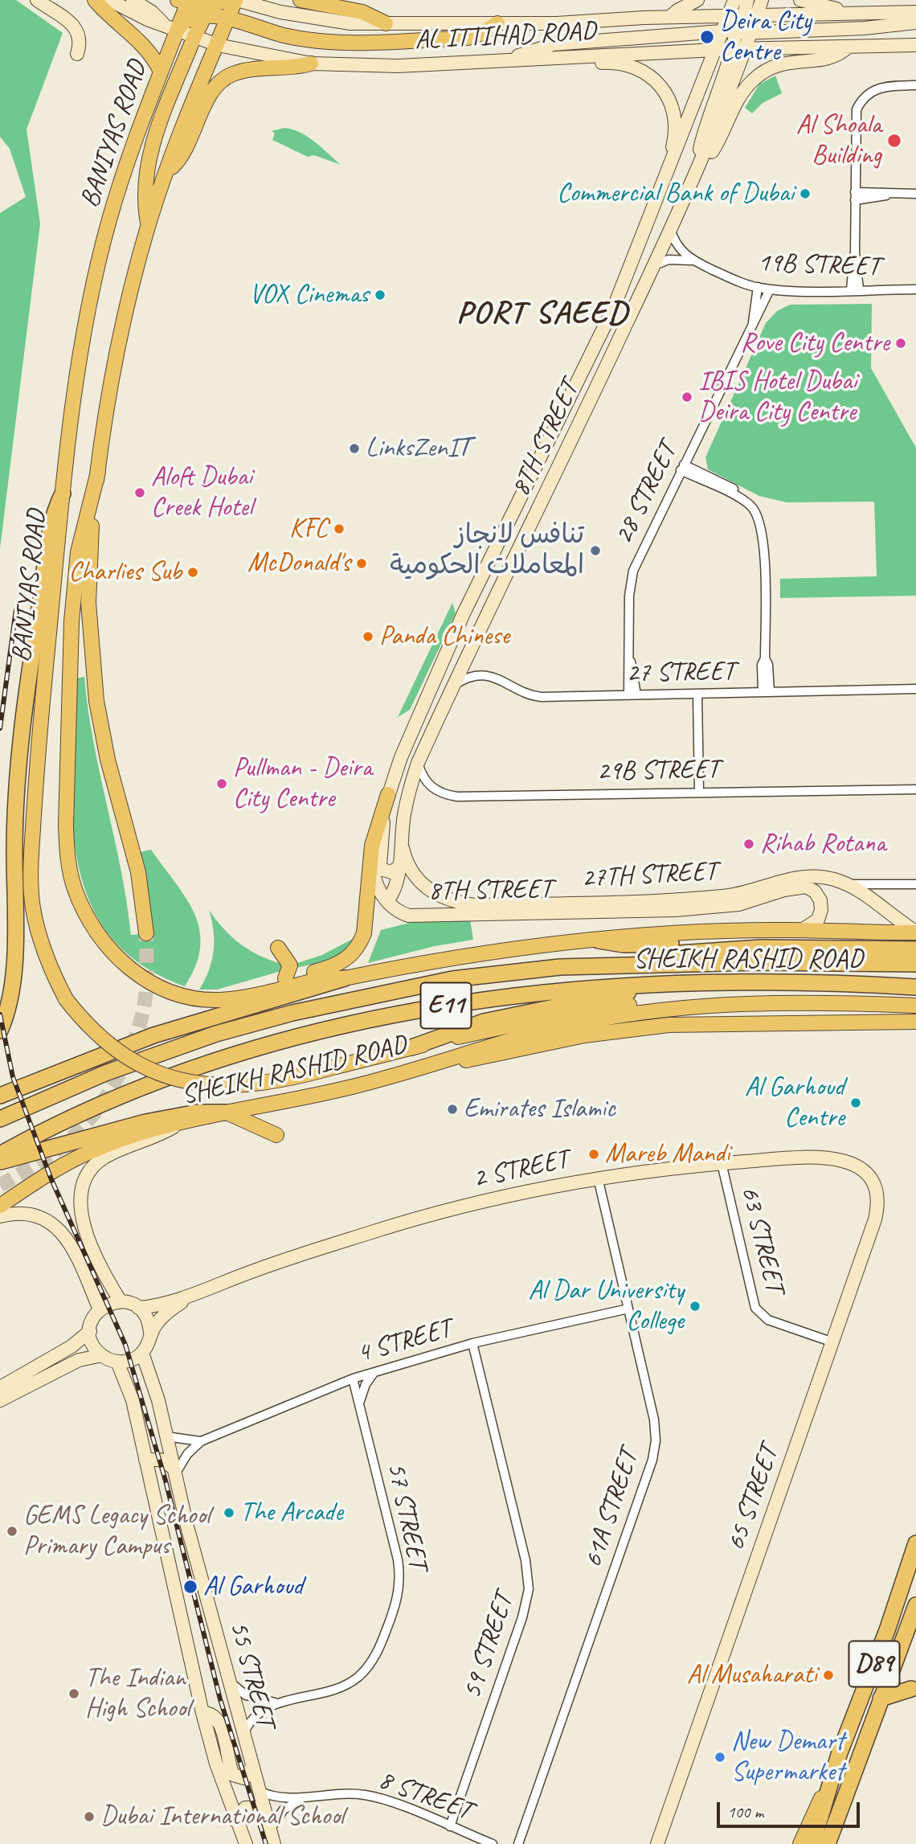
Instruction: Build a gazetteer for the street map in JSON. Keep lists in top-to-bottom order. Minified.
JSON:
{"streets":{"highway":["SHEIKH RASHID ROAD","E11","D89"],"main road":["BANIYAS ROAD"],"street":["AL ITTIHAD ROAD","19B STREET","8TH STREET","28 STREET","27 STREET","29B STREET","27TH STREET","2 STREET","63 STREET","4 STREET","65 STREET","61A STREET","57 STREET","59 STREET","55 STREET","8 STREET"]},"crossings":[["AL ITTIHAD ROAD","BANIYAS ROAD"],["AL ITTIHAD ROAD","8TH STREET"],["BANIYAS ROAD","SHEIKH RASHID ROAD"],["19B STREET","8TH STREET"],["19B STREET","28 STREET"],["8TH STREET","27 STREET"],["8TH STREET","29B STREET"],["8TH STREET","27TH STREET"],["28 STREET","27 STREET"],["2 STREET","63 STREET"],["2 STREET","65 STREET"],["2 STREET","61A STREET"],["2 STREET","55 STREET"],["63 STREET","65 STREET"],["4 STREET","61A STREET"],["4 STREET","57 STREET"],["4 STREET","59 STREET"],["4 STREET","55 STREET"],["57 STREET","55 STREET"],["59 STREET","8 STREET"],["55 STREET","8 STREET"]],"districts":["PORT SAEED"],"places":["Deira City Centre","Al Shoala Building","Commercial Bank of Dubai","VOX Cinemas","Rove City Centre","IBIS Hotel Dubai Deira City Centre","LinksZenIT","Aloft Dubai Creek Hotel","KFC","تنافس لانجاز المعاملات الحكومية","McDonald's","Charlies Sub","Panda Chinese","Pullman - Deira City Centre","Rihab Rotana","Al Garhoud Centre","Emirates Islamic","Mareb Mandi","Al Dar University College","The Arcade","GEMS Legacy School Primary Campus","Al Garhoud","Al Musaharati","The Indian High School","New Demart Supermarket","Dubai International School"],"scale_bar":"100 m"}
